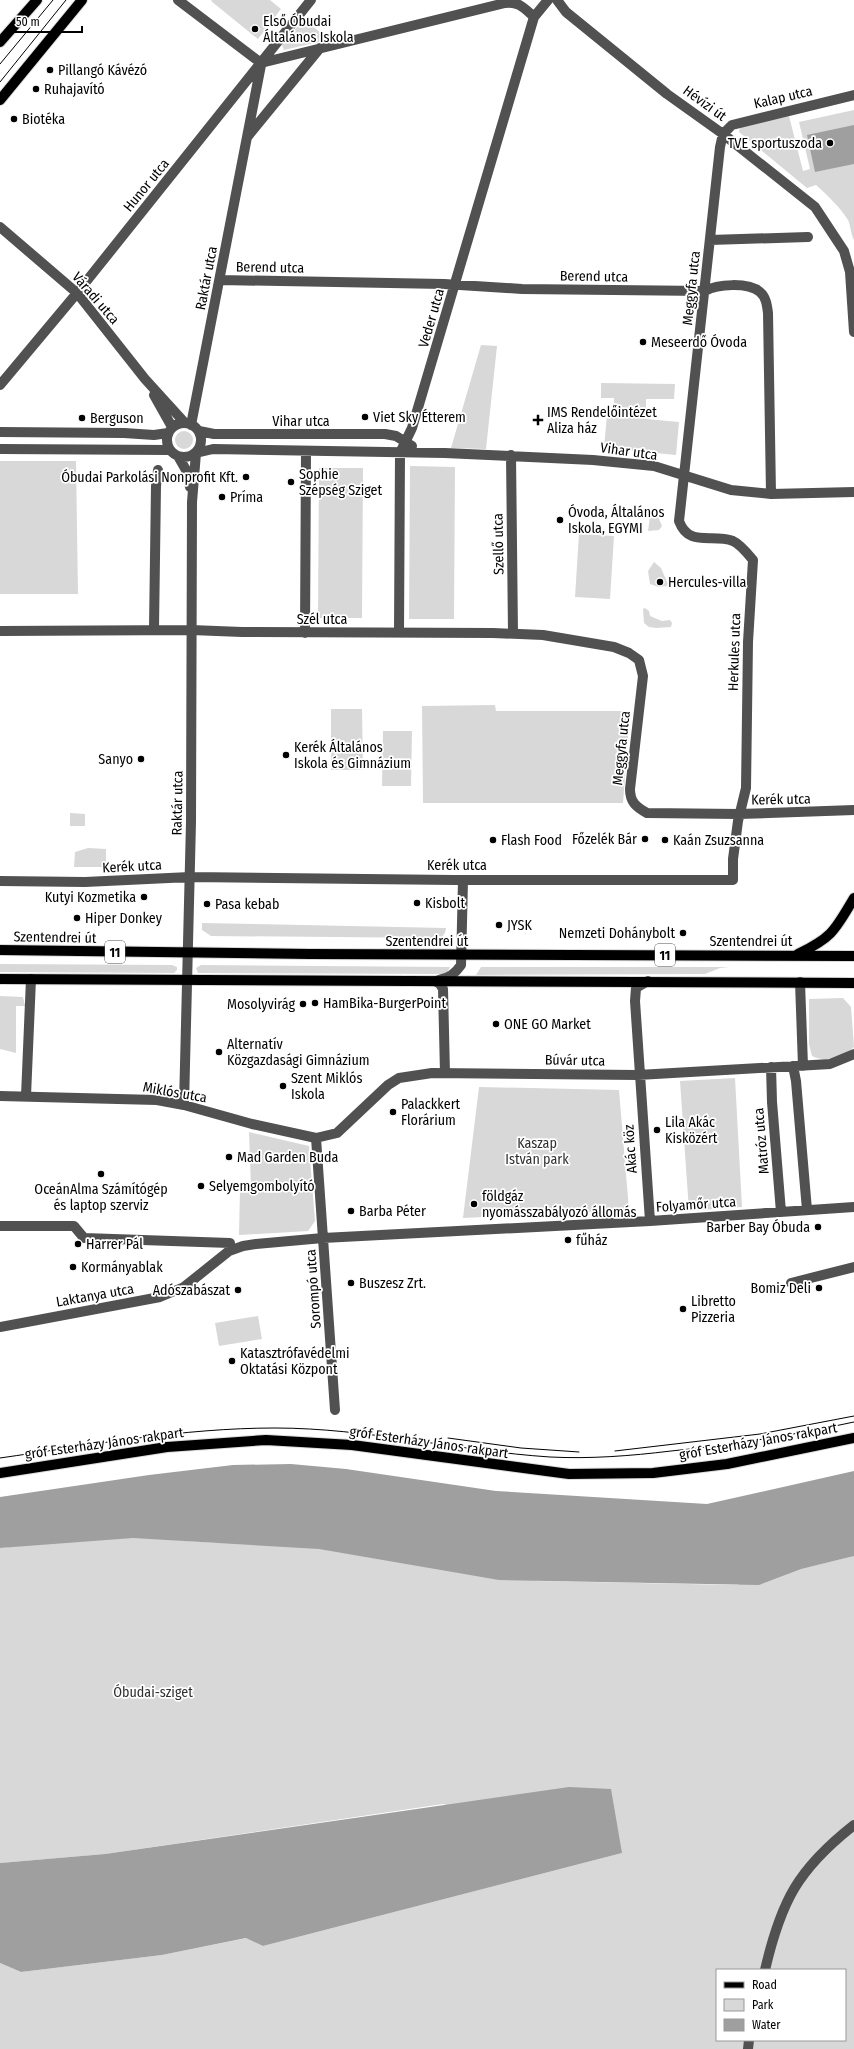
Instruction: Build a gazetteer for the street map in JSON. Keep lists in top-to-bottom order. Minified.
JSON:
{"streets":{"main road":["Szentendrei út","11","gróf Esterházy János rakpart"],"street":["Kalap utca","Hévízi út","Hunor utca","Berend utca","Raktár utca","Meggyfa utca","Váradi utca","Veder utca","Vihar utca","Szellő utca","Szél utca","Herkules utca","Kerék utca","Búvár utca","Miklós utca","Matróz utca","Akác köz","Folyamőr utca","Sorompó utca","Laktanya utca"]},"crossings":[["Kalap utca","Hévízi út"],["Kalap utca","Meggyfa utca"],["Hévízi út","Meggyfa utca"],["Hunor utca","Raktár utca"],["Hunor utca","Váradi utca"],["Berend utca","Raktár utca"],["Berend utca","Meggyfa utca"],["Berend utca","Veder utca"],["Berend utca","Vihar utca"],["Raktár utca","Váradi utca"],["Raktár utca","Vihar utca"],["Raktár utca","Szél utca"],["Raktár utca","Kerék utca"],["Raktár utca","Szentendrei út"],["Raktár utca","11"],["Raktár utca","Miklós utca"],["Meggyfa utca","Vihar utca"],["Meggyfa utca","Szél utca"],["Meggyfa utca","Herkules utca"],["Meggyfa utca","Kerék utca"],["Váradi utca","Vihar utca"],["Veder utca","Vihar utca"],["Veder utca","Szél utca"],["Vihar utca","Szellő utca"],["Szellő utca","Szél utca"],["Herkules utca","Kerék utca"],["11","Akác köz"],["Búvár utca","Miklós utca"],["Búvár utca","Matróz utca"],["Búvár utca","Akác köz"],["Búvár utca","Sorompó utca"],["Miklós utca","Sorompó utca"],["Matróz utca","Folyamőr utca"],["Akác köz","Folyamőr utca"],["Folyamőr utca","Sorompó utca"],["Folyamőr utca","Laktanya utca"],["Sorompó utca","Laktanya utca"]],"parks":["Kaszap István park","Óbudai-sziget"],"places":{"other":["Első Óbudai Általános Iskola","Pillangó Kávézó","Ruhajavító","Biotéka","TVE sportuszoda","Meseerdő Óvoda","Viet Sky Étterem","Berguson","Óbudai Parkolási Nonprofit Kft.","Sophie Szépség Sziget","Príma","Óvoda, Általános Iskola, EGYMI","Hercules-villa","Kerék Általános Iskola és Gimnázium","Sanyo","Főzelék Bár","Flash Food","Kaán Zsuzsanna","Kutyi Kozmetika","Kisbolt","Pasa kebab","Hiper Donkey","JYSK","Nemzeti Dohánybolt","HamBika-BurgerPoint","Mosolyvirág","ONE GO Market","Alternatív Közgazdasági Gimnázium","Szent Miklós Iskola","Palackkert Florárium","Lila Akác Kisközért","Mad Garden Buda","OceánAlma Számítógép és laptop szerviz","Selyemgombolyító","földgáz nyomásszabályozó állomás","Barba Péter","Barber Bay Óbuda","fűház","Harrer Pál","Kormányablak","Buszesz Zrt.","Bomiz Deli","Adószabászat","Libretto Pizzeria","Katasztrófavédelmi Oktatási Központ"],"health":["IMS Rendelőintézet Aliza ház"]},"legend":["Road","Park","Water"],"scale_bar":"50 m"}
